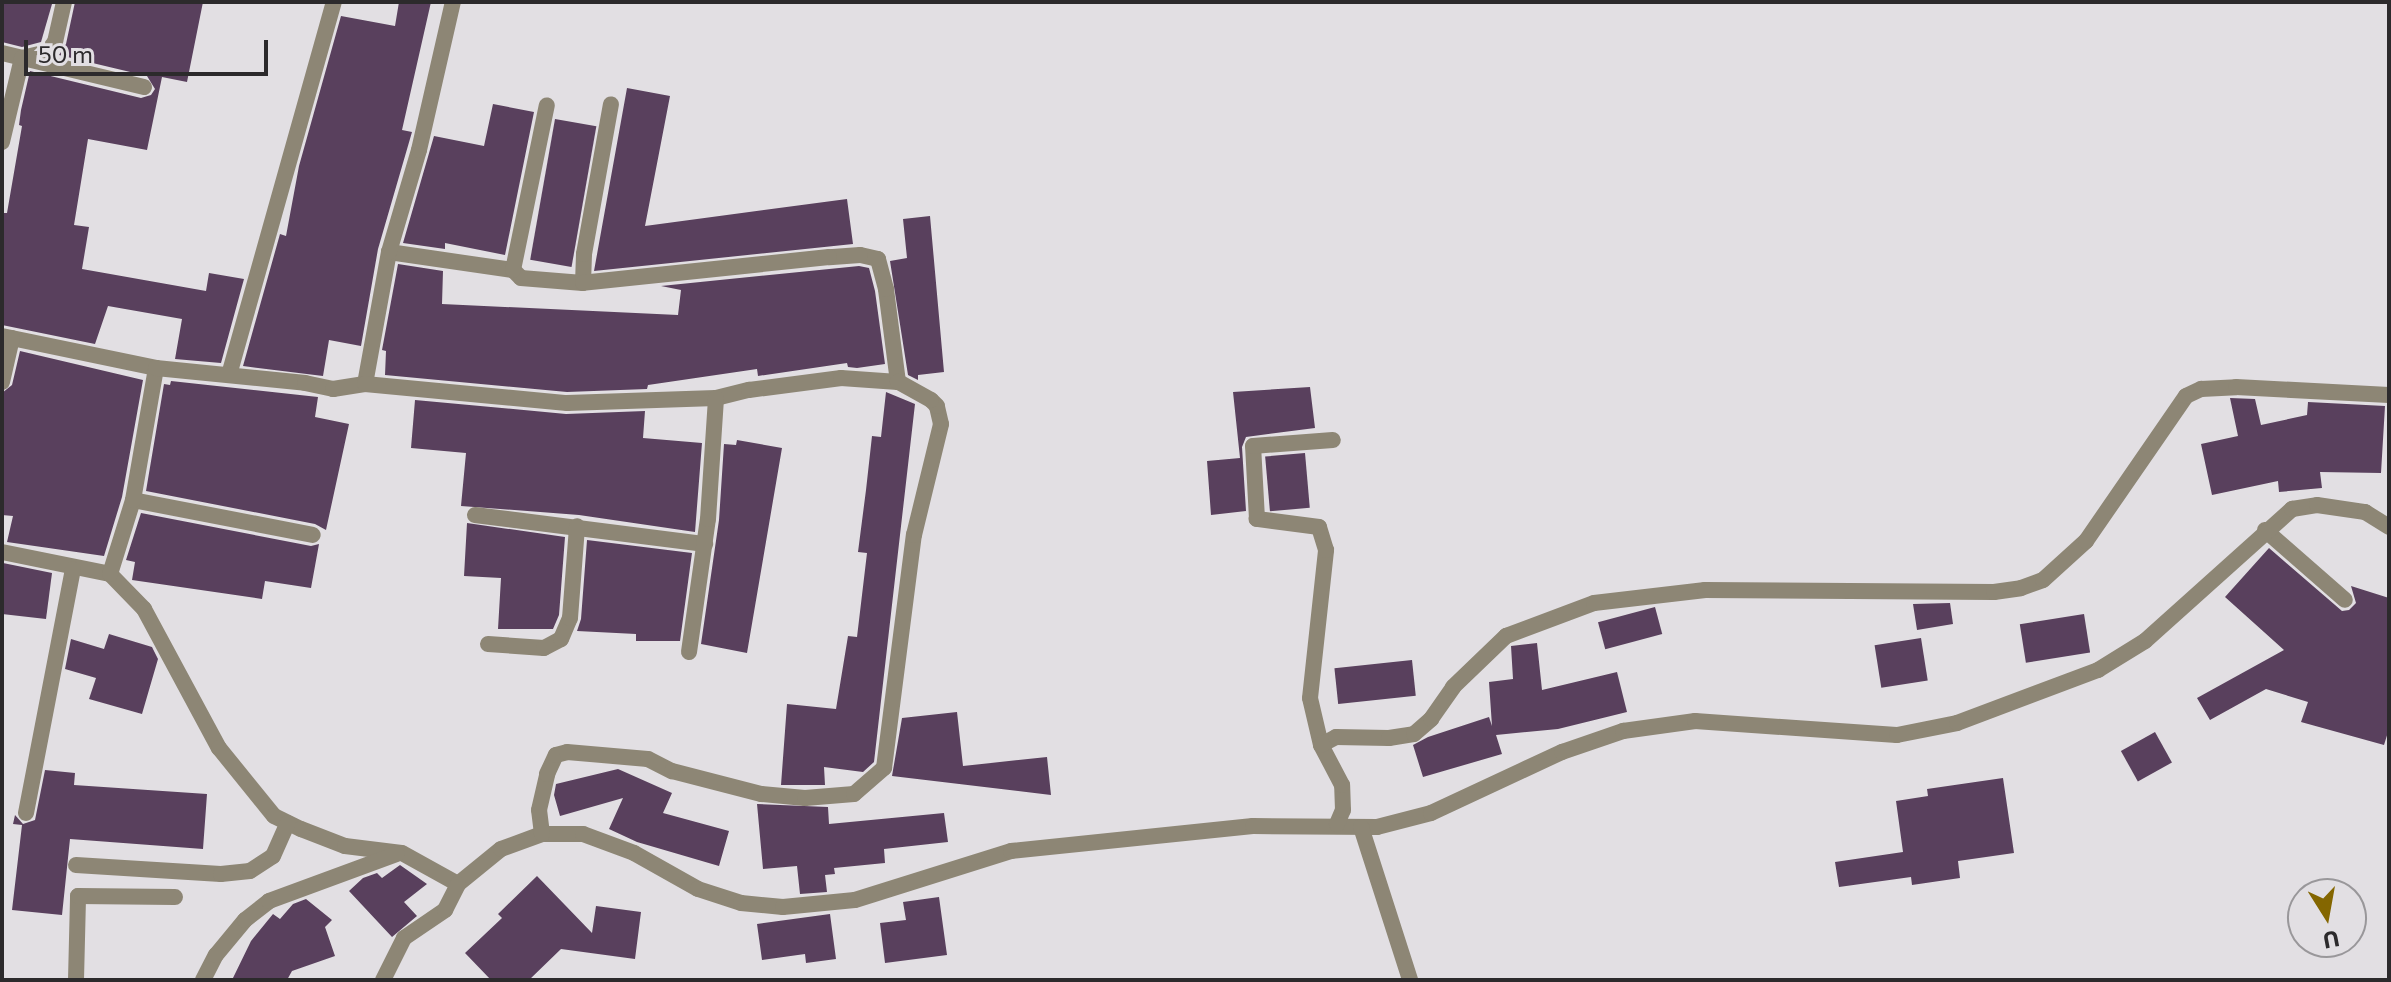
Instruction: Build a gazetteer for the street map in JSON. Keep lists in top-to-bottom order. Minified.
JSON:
{"scale_bar":"50 m","north":"bottom"}
